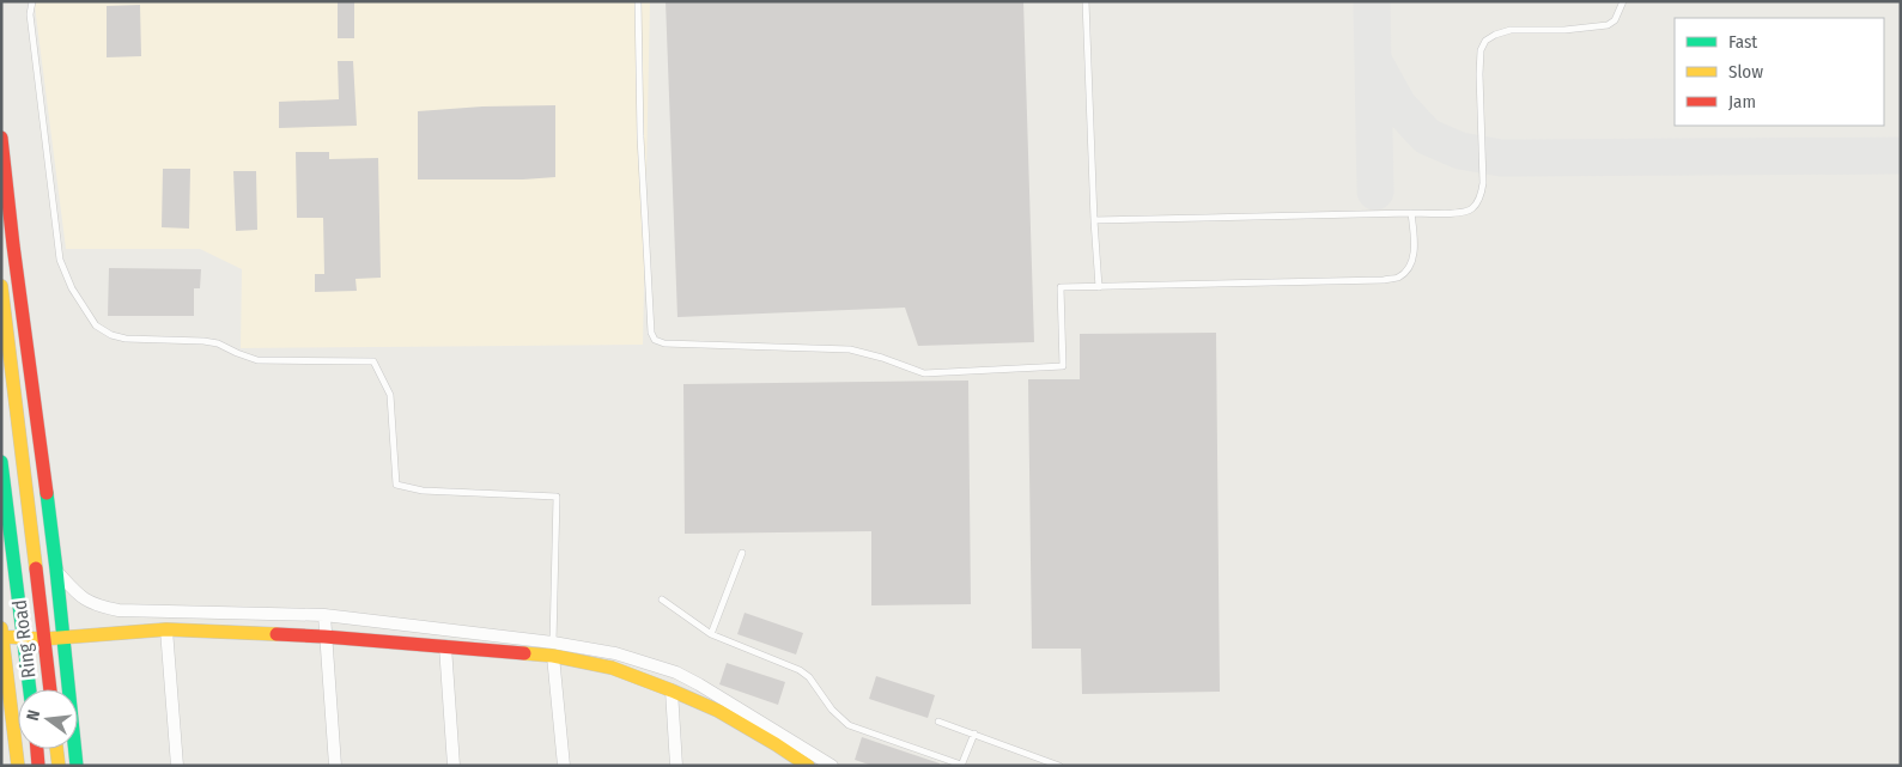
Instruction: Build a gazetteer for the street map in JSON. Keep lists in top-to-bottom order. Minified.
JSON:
{"streets":{"main road":["Ring Road"]},"legend":["Fast","Slow","Jam"],"north":"left"}
